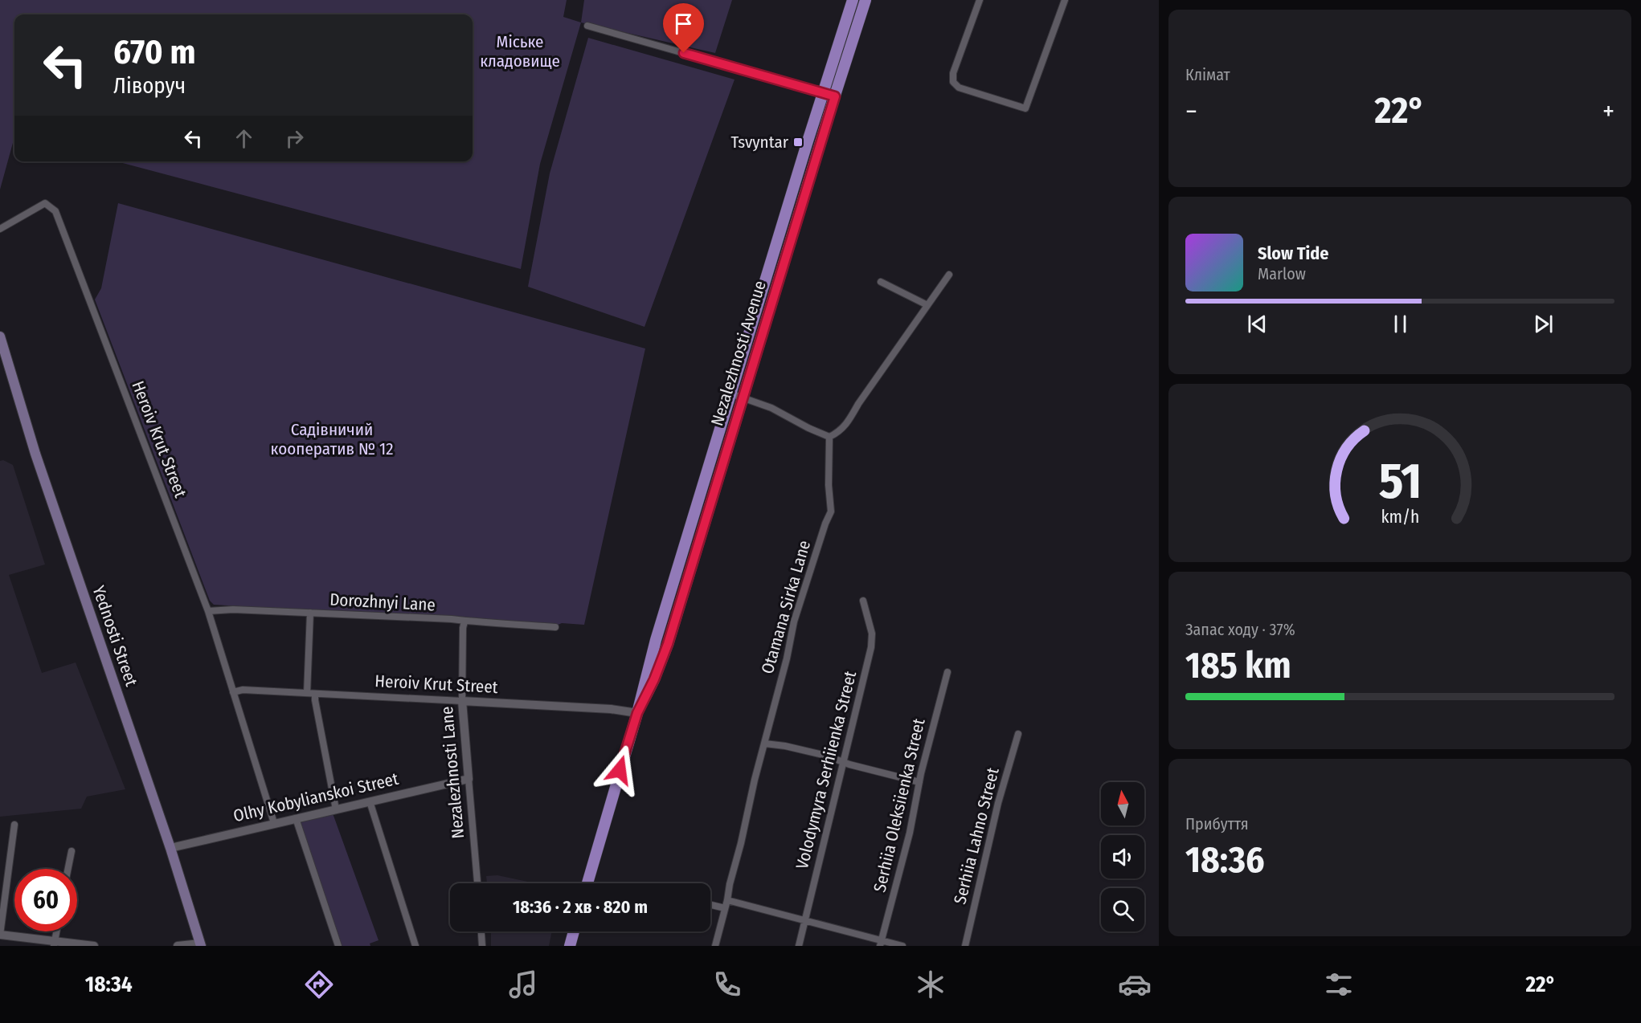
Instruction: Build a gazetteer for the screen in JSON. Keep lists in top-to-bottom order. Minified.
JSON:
{"streets":{"main road":["Nezalezhnosti Avenue","Yednosti Street"],"street":["Heroiv Krut Street","Dorozhnyi Lane","Otamana Sirka Lane","Volodymyra Serhiienka Street","Nezalezhnosti Lane","Olhy Kobylianskoi Street","Serhiia Oleksiienka Street","Serhiia Lahno Street"]},"crossings":[["Nezalezhnosti Avenue","Heroiv Krut Street"],["Heroiv Krut Street","Dorozhnyi Lane"],["Heroiv Krut Street","Nezalezhnosti Lane"],["Heroiv Krut Street","Olhy Kobylianskoi Street"],["Dorozhnyi Lane","Nezalezhnosti Lane"],["Yednosti Street","Olhy Kobylianskoi Street"],["Nezalezhnosti Lane","Olhy Kobylianskoi Street"]],"parks":["Міське кладовище","Садівничий кооператив № 12"],"places":{"transit":["Tsvyntar"]},"north":"top","page":{"tile":["Клімат",["Запас ходу · 37%","185 km"],["Прибуття","18:36"]],"turn":["670 m","Ліворуч"],"heat":["−","22°","+"],"song":["Slow Tide","Marlow"],"limit":"60","trip":"18:36 · 2 хв · 820 m","tabs":["18:34","22°"],"gauge":["51","km/h"]}}
